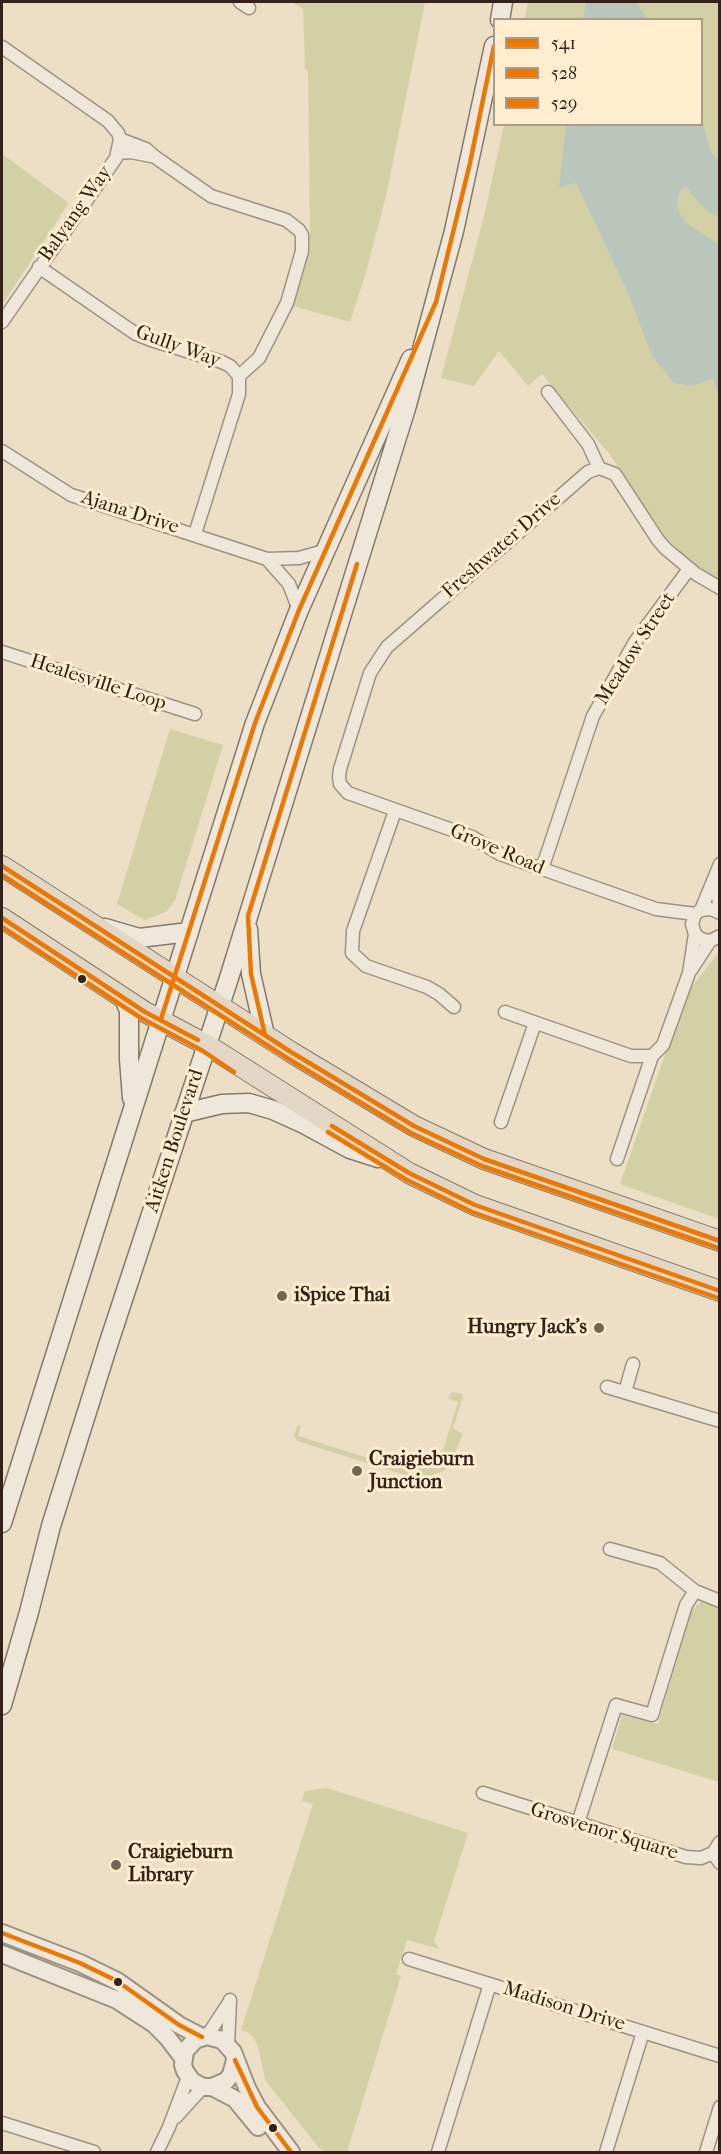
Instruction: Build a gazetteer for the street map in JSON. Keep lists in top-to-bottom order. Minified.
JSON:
{"streets":{"main road":["Aitken Boulevard"],"street":["Balyang Way","Gully Way","Ajana Drive","Freshwater Drive","Meadow Street","Healesville Loop","Grove Road","Grosvenor Square","Madison Drive"]},"crossings":[["Balyang Way","Gully Way"],["Gully Way","Ajana Drive"],["Ajana Drive","Aitken Boulevard"],["Freshwater Drive","Grove Road"],["Meadow Street","Grove Road"]],"places":["iSpice Thai","Hungry Jack's","Craigieburn Junction","Craigieburn Library"],"lines":["transit line 541","transit line 528","transit line 529"],"legend":["541","528","529"]}
